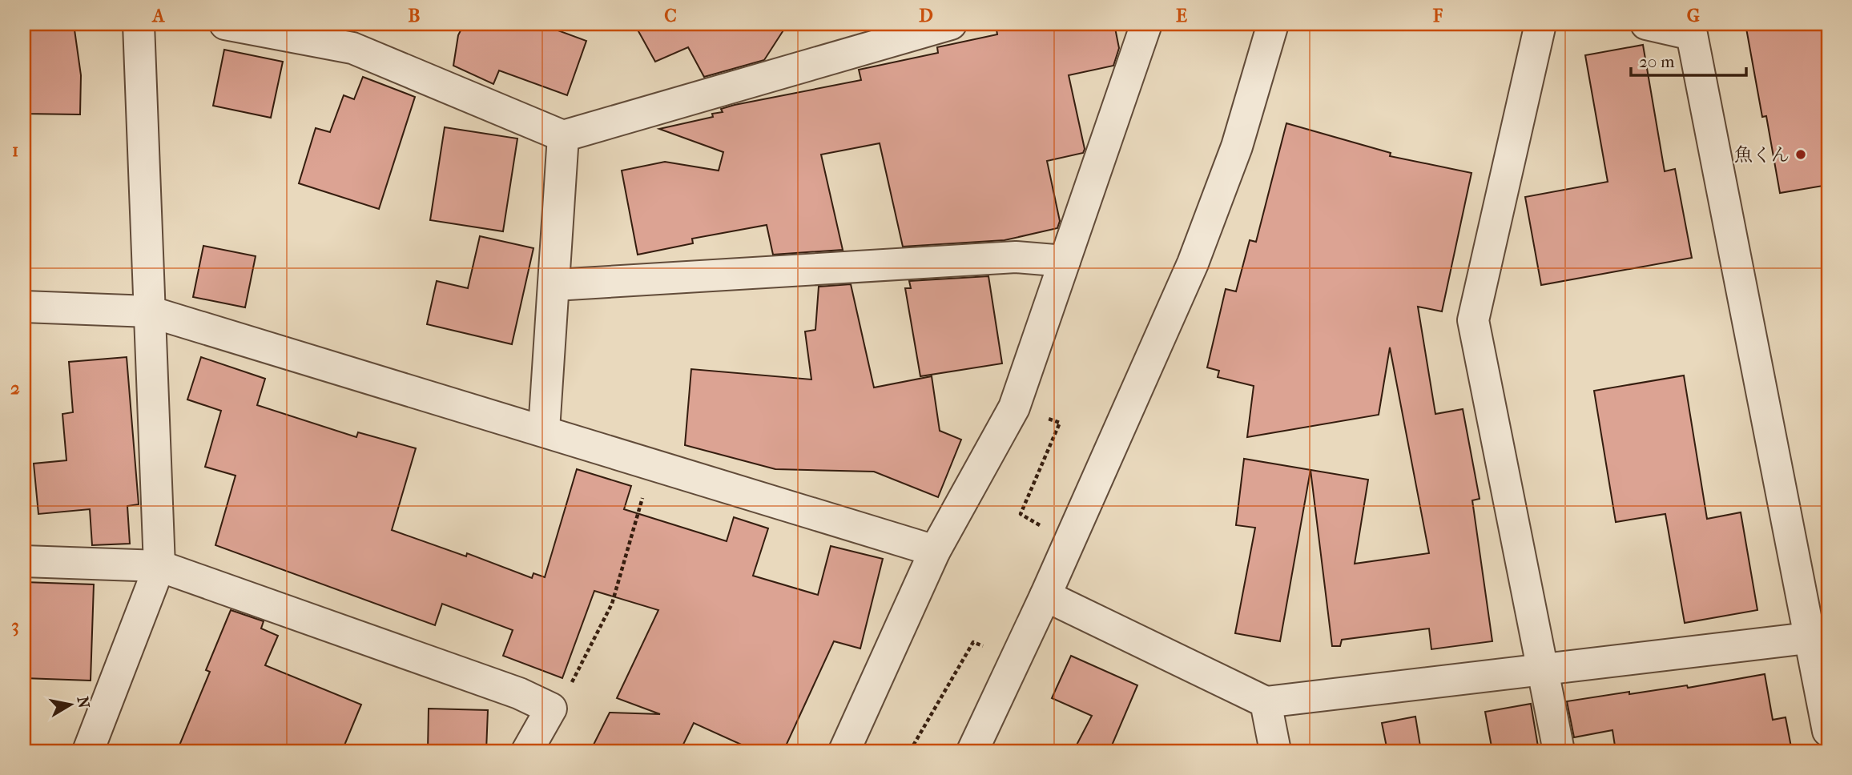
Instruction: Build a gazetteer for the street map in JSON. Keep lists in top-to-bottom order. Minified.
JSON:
{"places":["魚くん"],"scale_bar":"20 m","north":"right","grid":{"columns":["A","B","C","D","E","F","G"],"rows":["1","2","3"]}}
